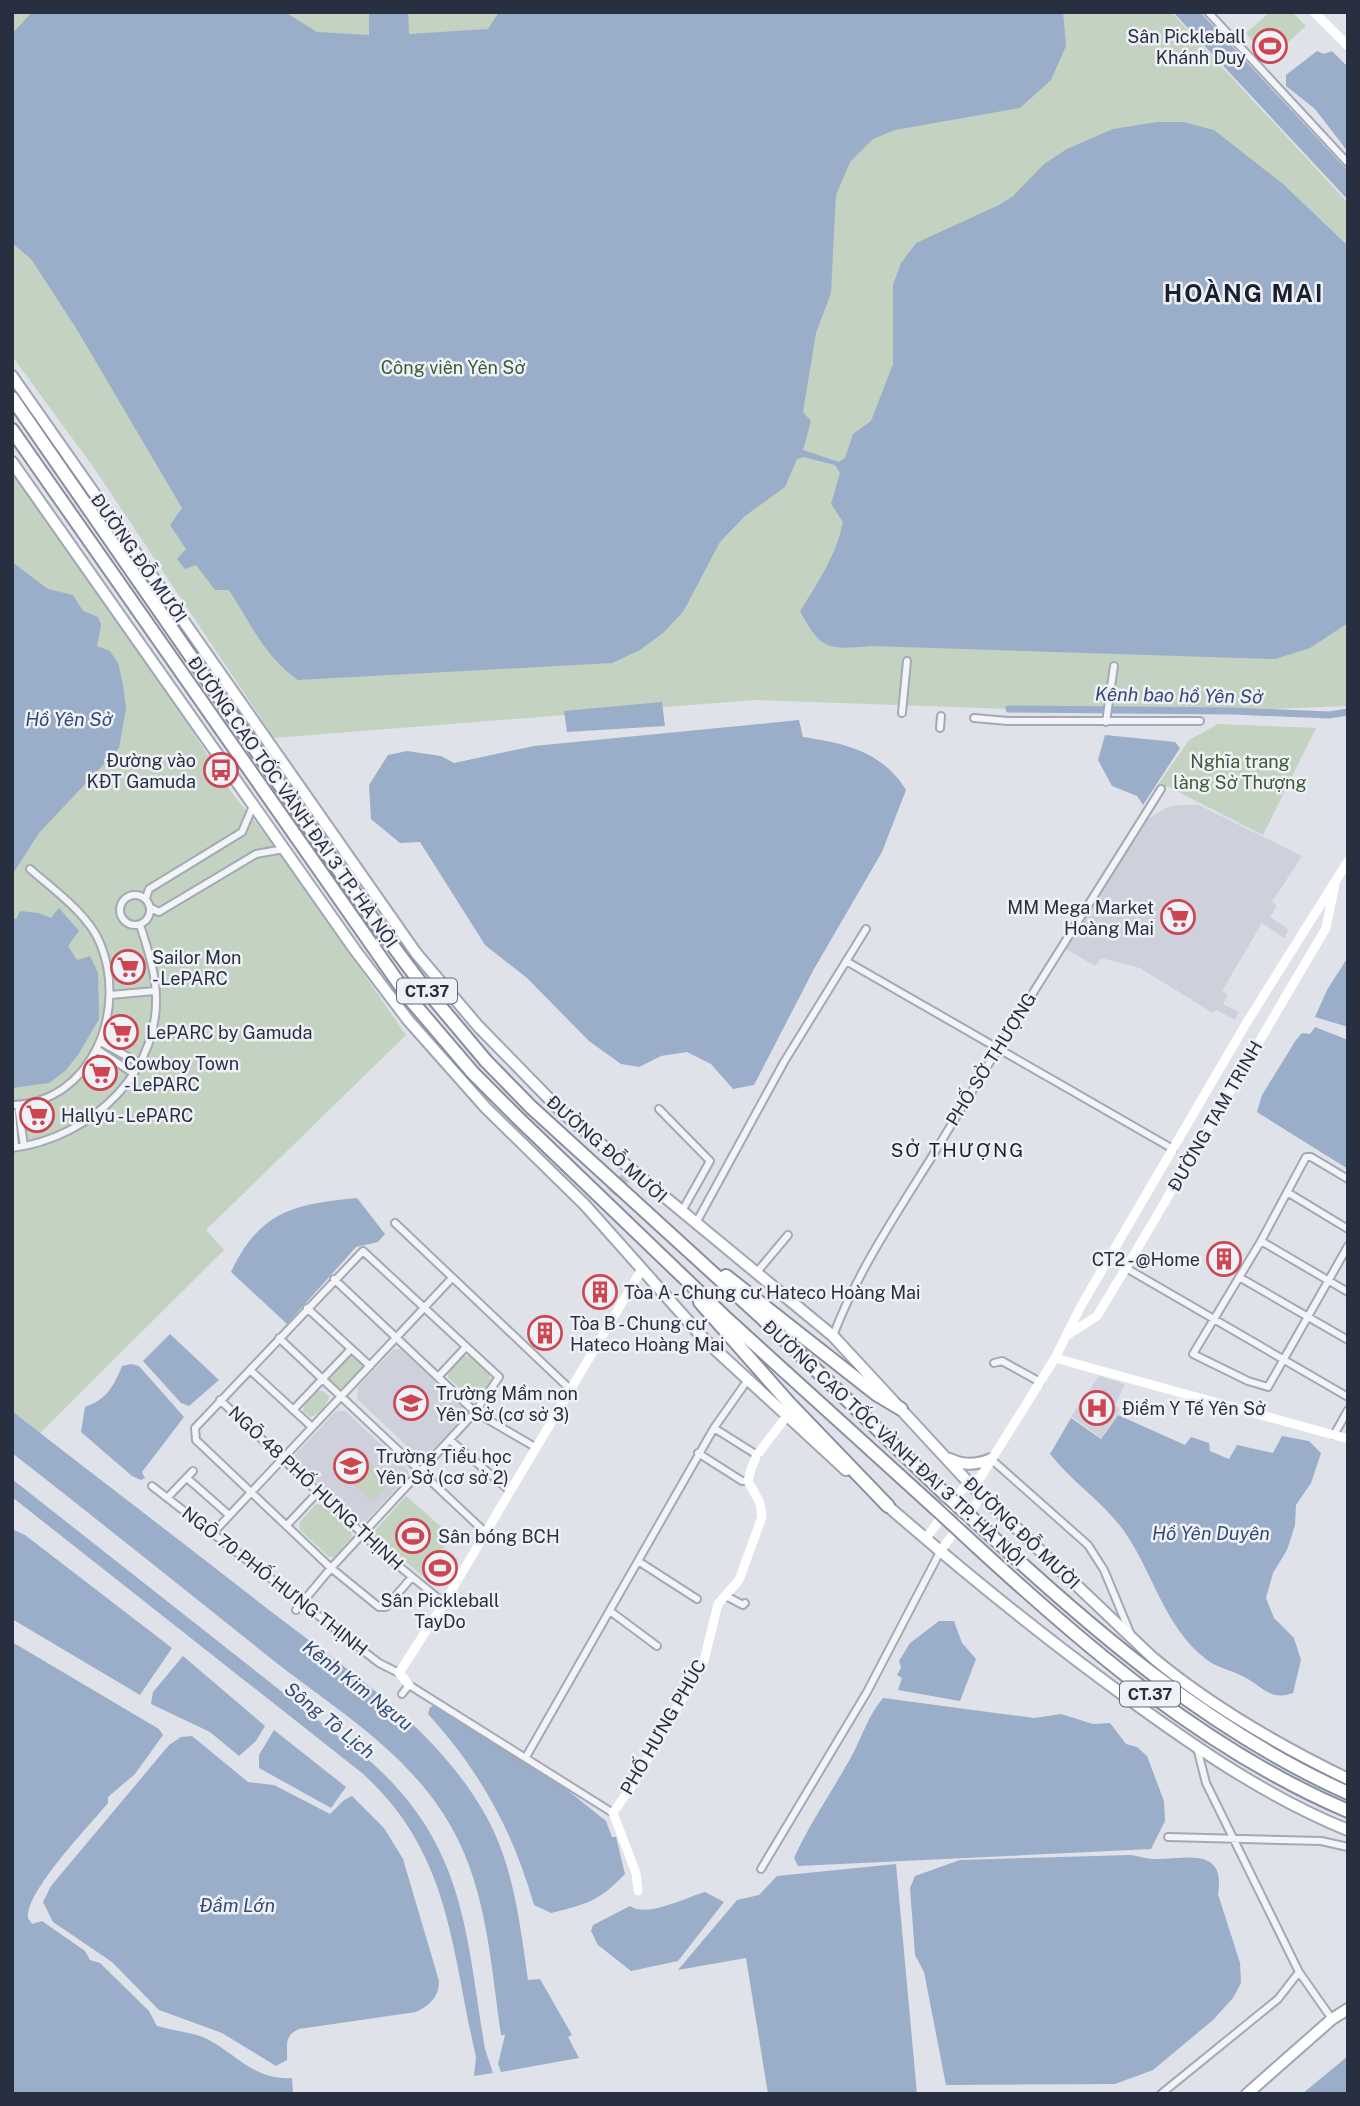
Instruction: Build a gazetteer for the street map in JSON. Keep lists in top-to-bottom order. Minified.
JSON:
{"streets":{"highway":["ĐƯỜNG CAO TỐC VÀNH ĐAI 3 TP. HÀ NỘI","CT.37"],"main road":["ĐƯỜNG ĐỖ MƯỜI","ĐƯỜNG TAM TRINH","PHỐ HƯNG PHÚC"],"street":["PHỐ SỞ THƯỢNG","NGÕ 48 PHỐ HƯNG THỊNH","NGÕ 70 PHỐ HƯNG THỊNH"]},"crossings":[["ĐƯỜNG ĐỖ MƯỜI","PHỐ SỞ THƯỢNG"]],"districts":["HOÀNG MAI","SỞ THƯỢNG"],"water":["Kênh bao hồ Yên Sở","Hồ Yên Sở","Hồ Yên Duyên","Kênh Kim Ngưu","Sông Tô Lịch","Đầm Lớn"],"parks":["Công viên Yên Sở","Nghĩa trang làng Sở Thượng"],"places":{"sports":["Sân Pickleball Khánh Duy","Sân bóng BCH","Sân Pickleball TayDo"],"bus stop":["Đường vào KĐT Gamuda"],"supermarket":["MM Mega Market Hoàng Mai","Sailor Mon - LePARC","LePARC by Gamuda","Cowboy Town - LePARC","Hallyu - LePARC"],"building":["CT2 - @Home","Tòa A - Chung cư Hateco Hoàng Mai","Tòa B - Chung cư Hateco Hoàng Mai"],"school or university":["Trường Mầm non Yên Sở (cơ sở 3)","Trường Tiểu học Yên Sở (cơ sở 2)"],"hospital":["Điểm Y Tế Yên Sở"]}}
